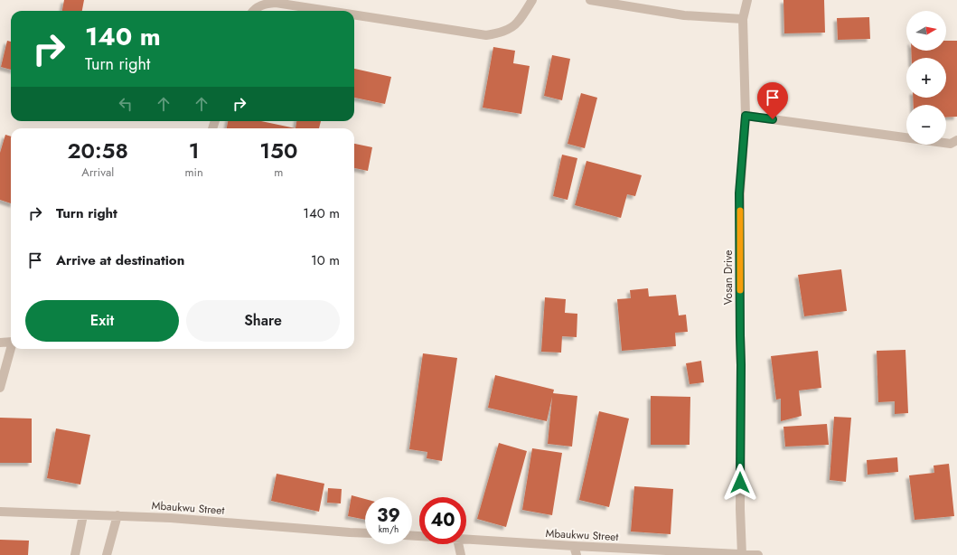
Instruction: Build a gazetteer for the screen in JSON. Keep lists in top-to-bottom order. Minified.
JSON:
{"streets":{"street":["Vosan Drive","Mbaukwu Street"]},"crossings":[["Vosan Drive","Mbaukwu Street"]],"north":"right","page":{"map_buttons":["+","−"],"turn":["140 m","Turn right"],"eta":["20:58","Arrival","1","min","150","m"],"list":[{"name":"Turn right","value":"140 m"},{"name":"Arrive at destination","value":"10 m"}],"buttons":["Exit","Share"],"speed":"39 km/h","limit":"40"}}
